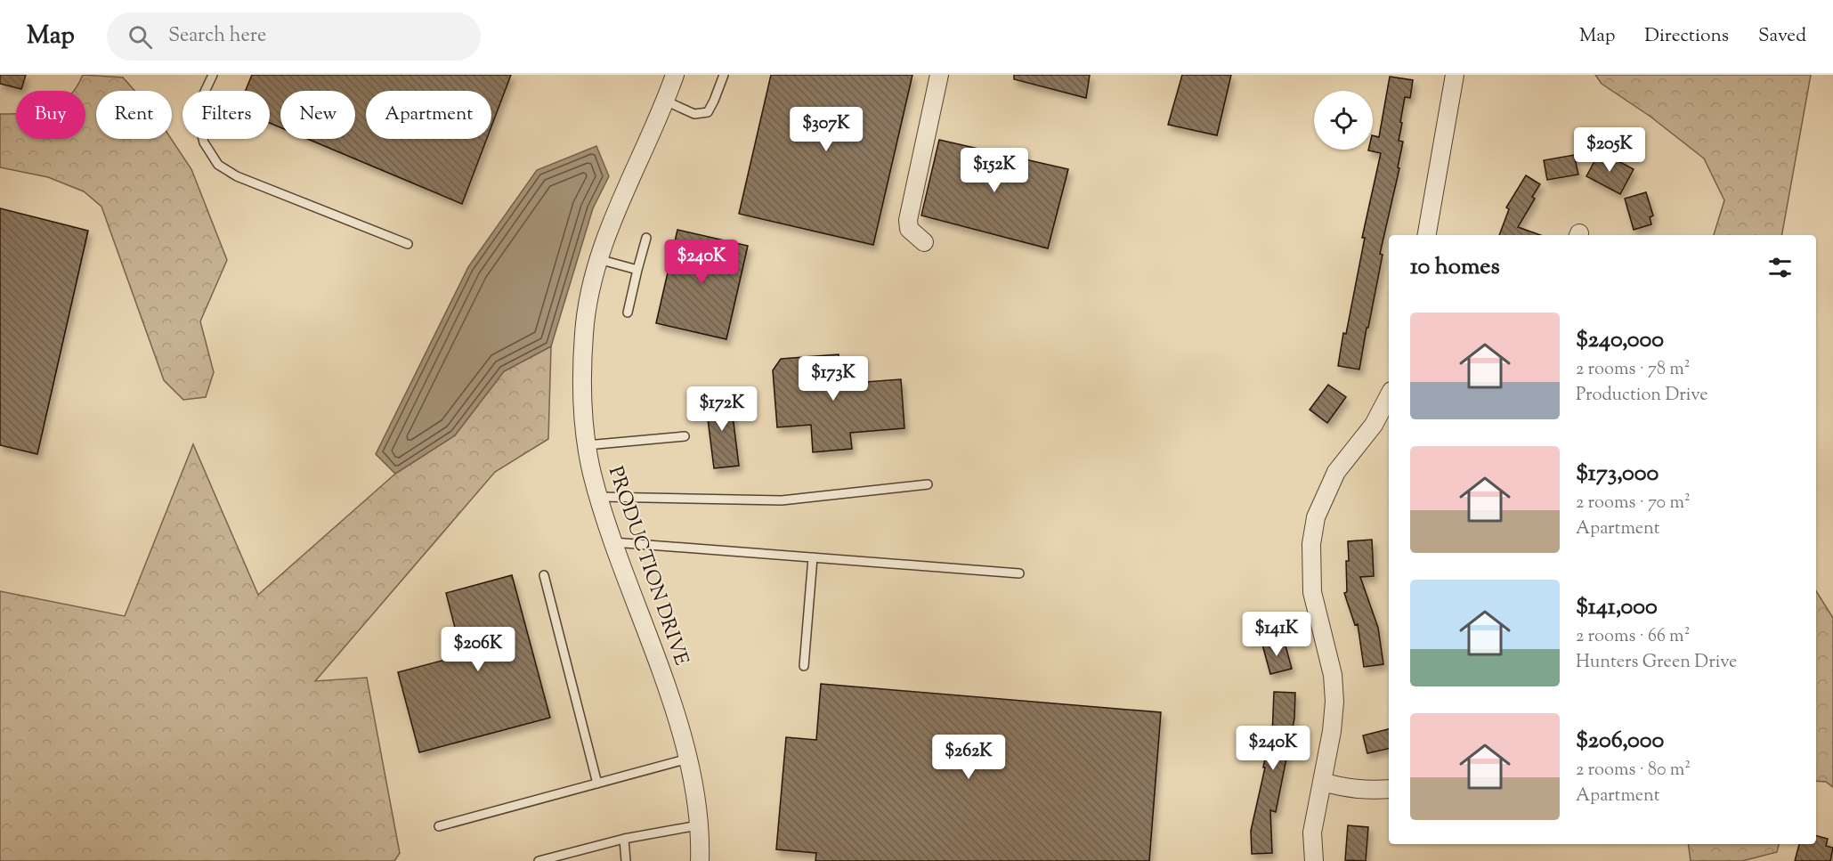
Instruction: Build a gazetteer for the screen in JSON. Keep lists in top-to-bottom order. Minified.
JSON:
{"streets":{"street":["PRODUCTION DRIVE"]},"page":{"header":"Map","search":"Search here","nav":["Map","Directions","Saved"],"chip":["Buy","Rent","Filters","New","Apartment"],"price":["$307K","$205K","$152K","$240K","$173K","$172K","$141K","$206K","$240K","$262K"],"heading":"10 homes","list":[{"name":"$240,000","note":"2 rooms · 78 m² · Production Drive"},{"name":"$173,000","note":"2 rooms · 70 m² · Apartment"},{"name":"$141,000","note":"2 rooms · 66 m² · Hunters Green Drive"},{"name":"$206,000","note":"2 rooms · 80 m² · Apartment"}]}}
